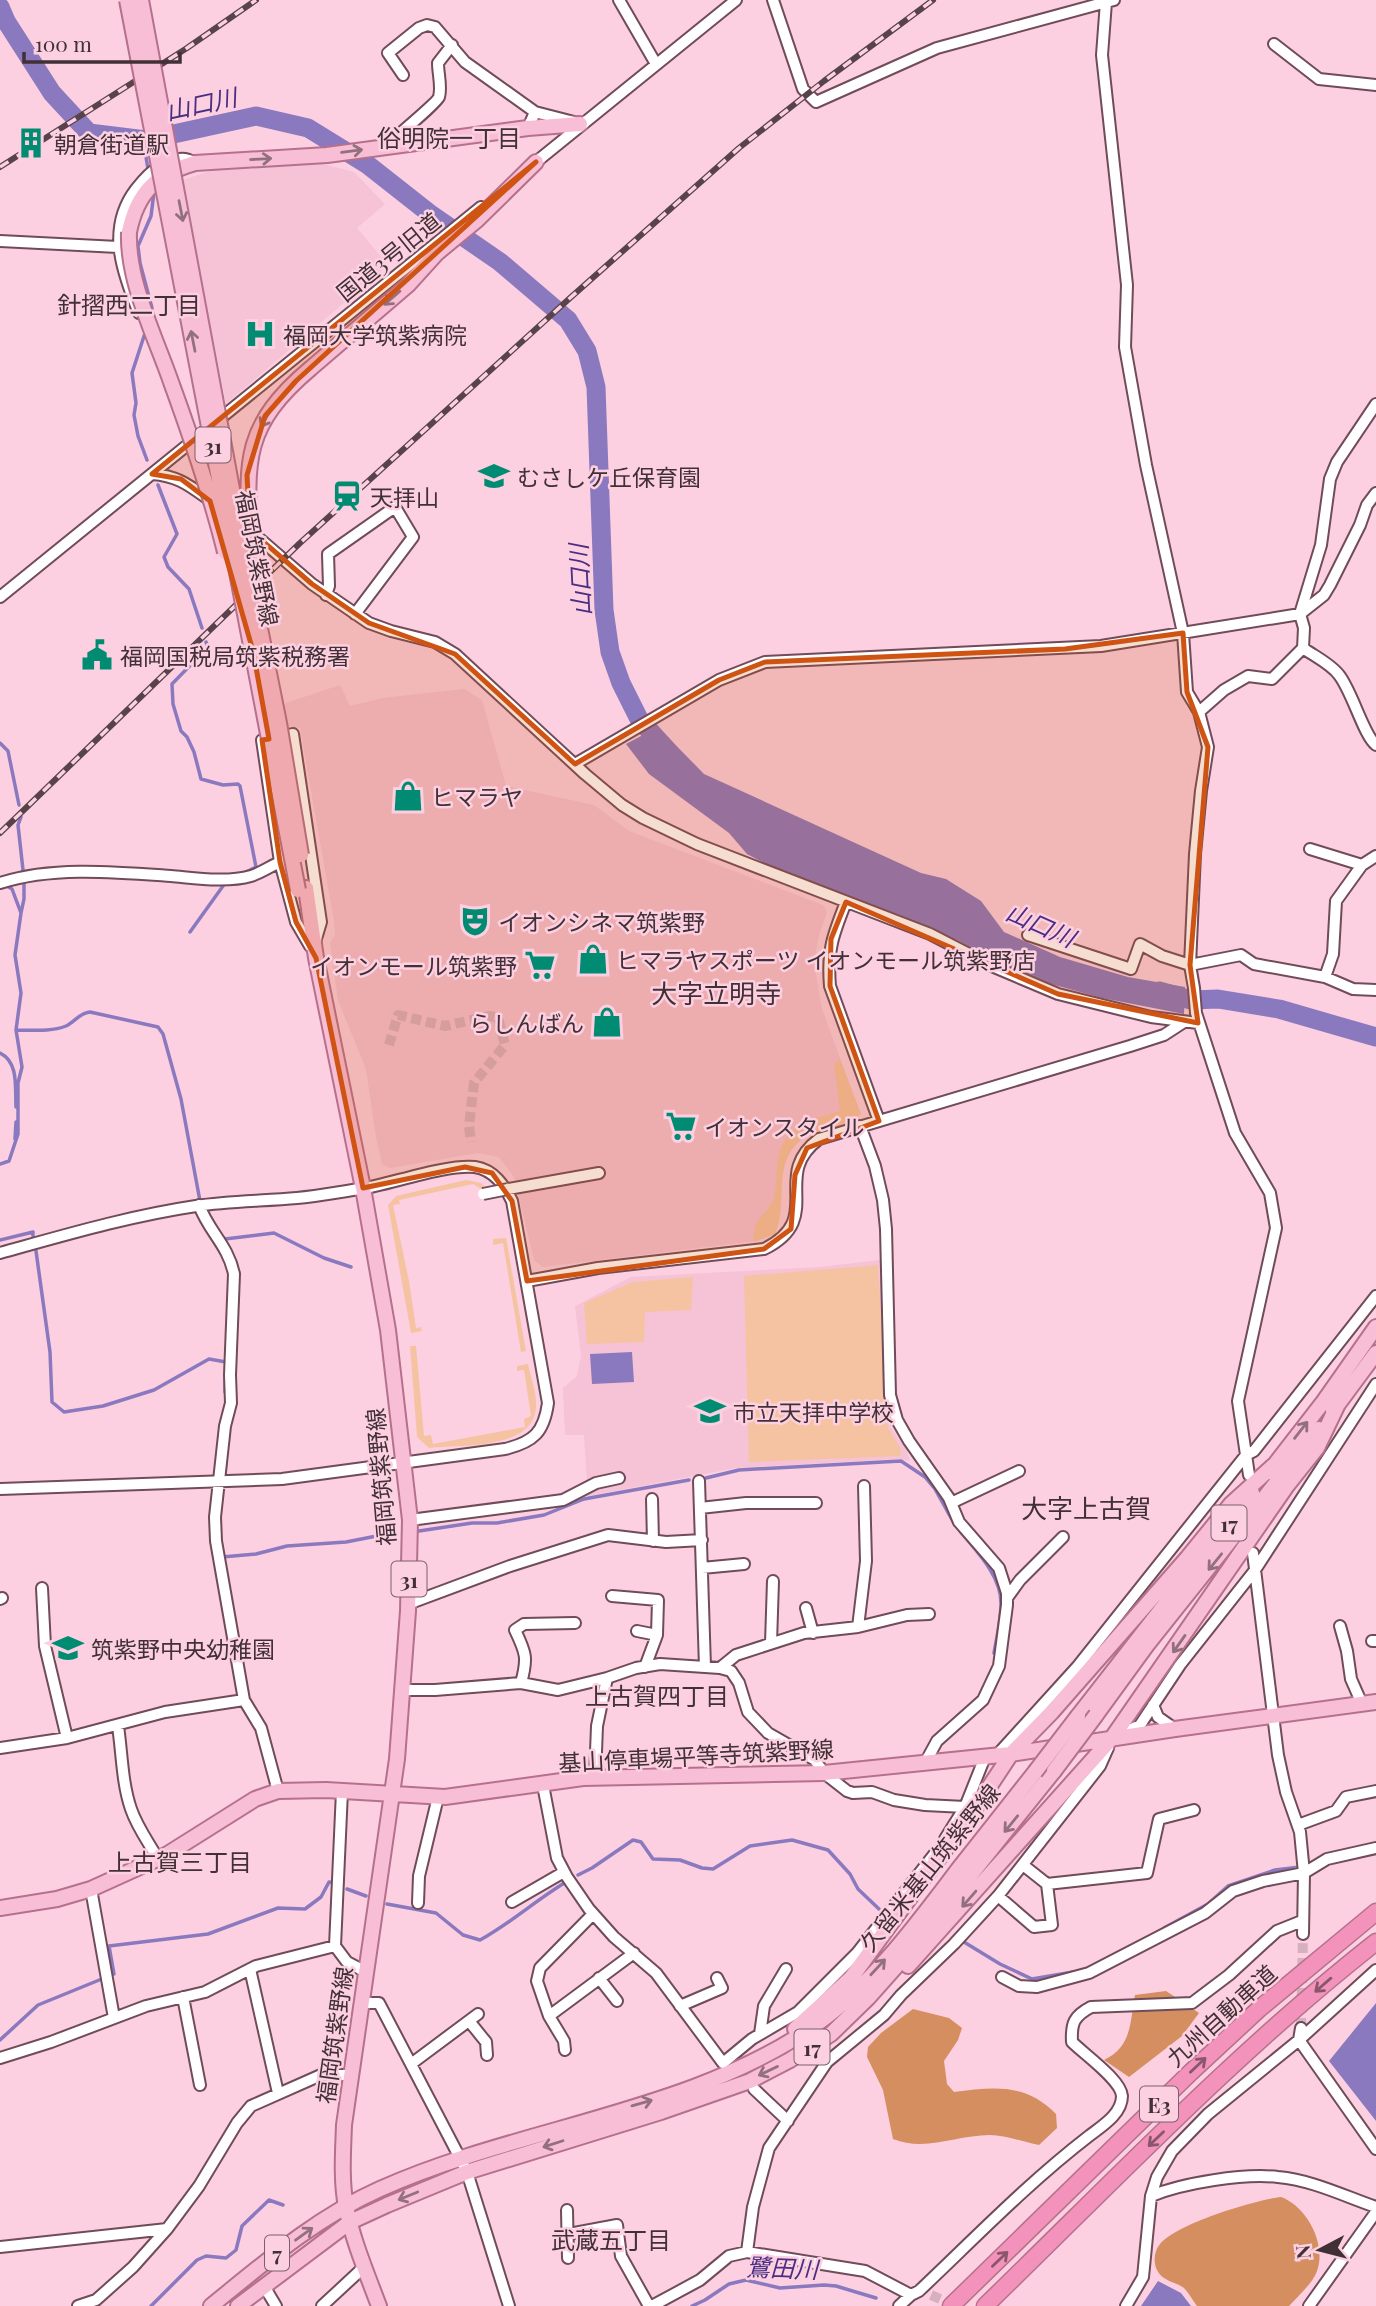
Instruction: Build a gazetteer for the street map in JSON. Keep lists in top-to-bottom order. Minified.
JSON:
{"streets":{"highway":["九州自動車道","E3"],"main road":["31","福岡筑紫野線","17","基山停車場平等寺筑紫野線","久留米基山筑紫野線","7"],"street":["国道3号旧道"]},"crossings":[["福岡筑紫野線","基山停車場平等寺筑紫野線"],["福岡筑紫野線","久留米基山筑紫野線"],["福岡筑紫野線","7"],["久留米基山筑紫野線","7"]],"districts":["俗明院一丁目","針摺西二丁目","大字立明寺","大字上古賀","上古賀四丁目","上古賀三丁目","武蔵五丁目"],"water":["山口川","鷺田川"],"places":{"building":["朝倉街道駅"],"hospital":["福岡大学筑紫病院"],"school or university":["むさしケ丘保育園","市立天拝中学校","筑紫野中央幼稚園"],"station":["天拝山"],"public building":["福岡国税局筑紫税務署"],"shop":["ヒマラヤ","ヒマラヤスポーツ イオンモール筑紫野店","らしんばん"],"theatre":["イオンシネマ筑紫野"],"supermarket":["イオンモール筑紫野","イオンスタイル"]},"scale_bar":"100 m","north":"left"}
